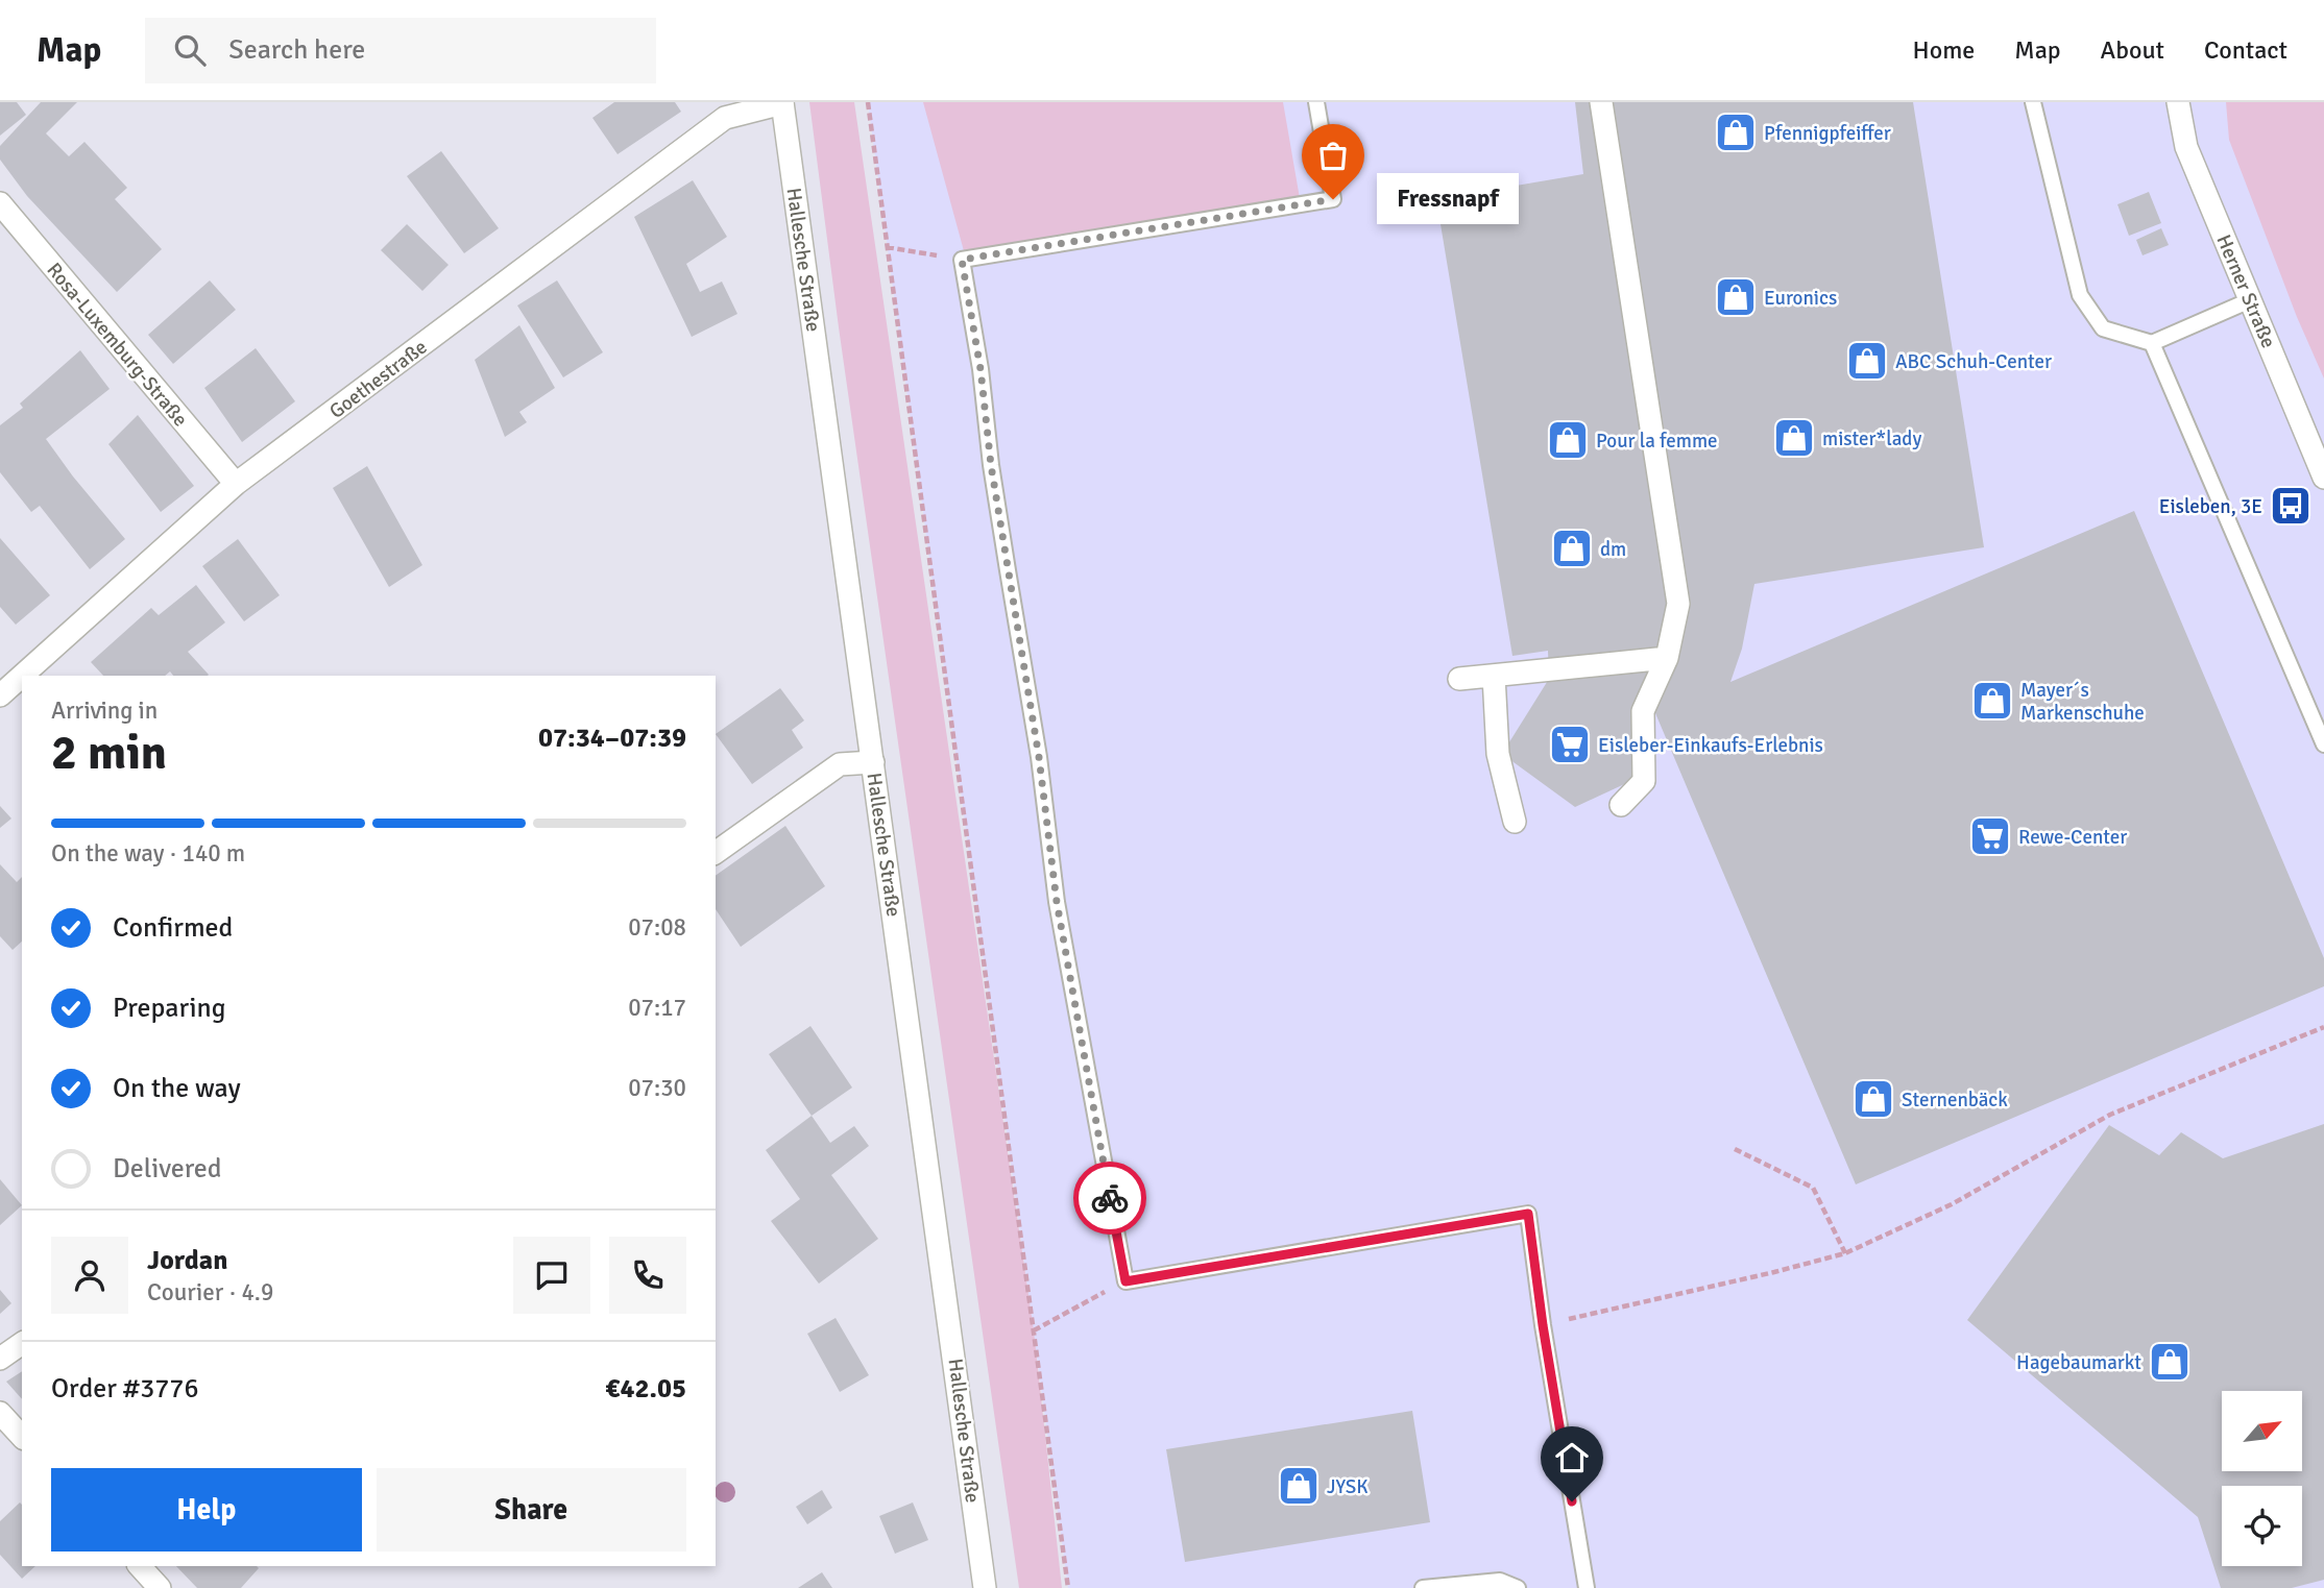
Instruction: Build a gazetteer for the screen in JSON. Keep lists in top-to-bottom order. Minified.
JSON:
{"streets":{"street":["Hallesche Straße","Herner Straße","Rosa-Luxemburg-Straße","Goethestraße"]},"crossings":[["Hallesche Straße","Goethestraße"],["Rosa-Luxemburg-Straße","Goethestraße"]],"places":{"shop":["Pfennigpfeiffer","Euronics","ABC Schuh-Center","mister*lady","Pour la femme","dm","Mayer´s Markenschuhe","Sternenbäck","Hagebaumarkt","JYSK"],"other":["Fressnapf"],"bus stop":["Eisleben, 3E"],"supermarket":["Eisleber-Einkaufs-Erlebnis","Rewe-Center"]},"north":"top right","page":{"header":"Map","search":"Search here","nav":["Home","Map","About","Contact"],"bubble":"Fressnapf","heading":["2 min","Arriving in","07:34–07:39"],"panel":["Jordan","Courier · 4.9","Order #3776","€42.05"],"bar":"On the way · 140 m","list":[["Confirmed","07:08"],["Preparing","07:17"],["On the way","07:30"],"Delivered"],"buttons":["Help","Share"]}}
